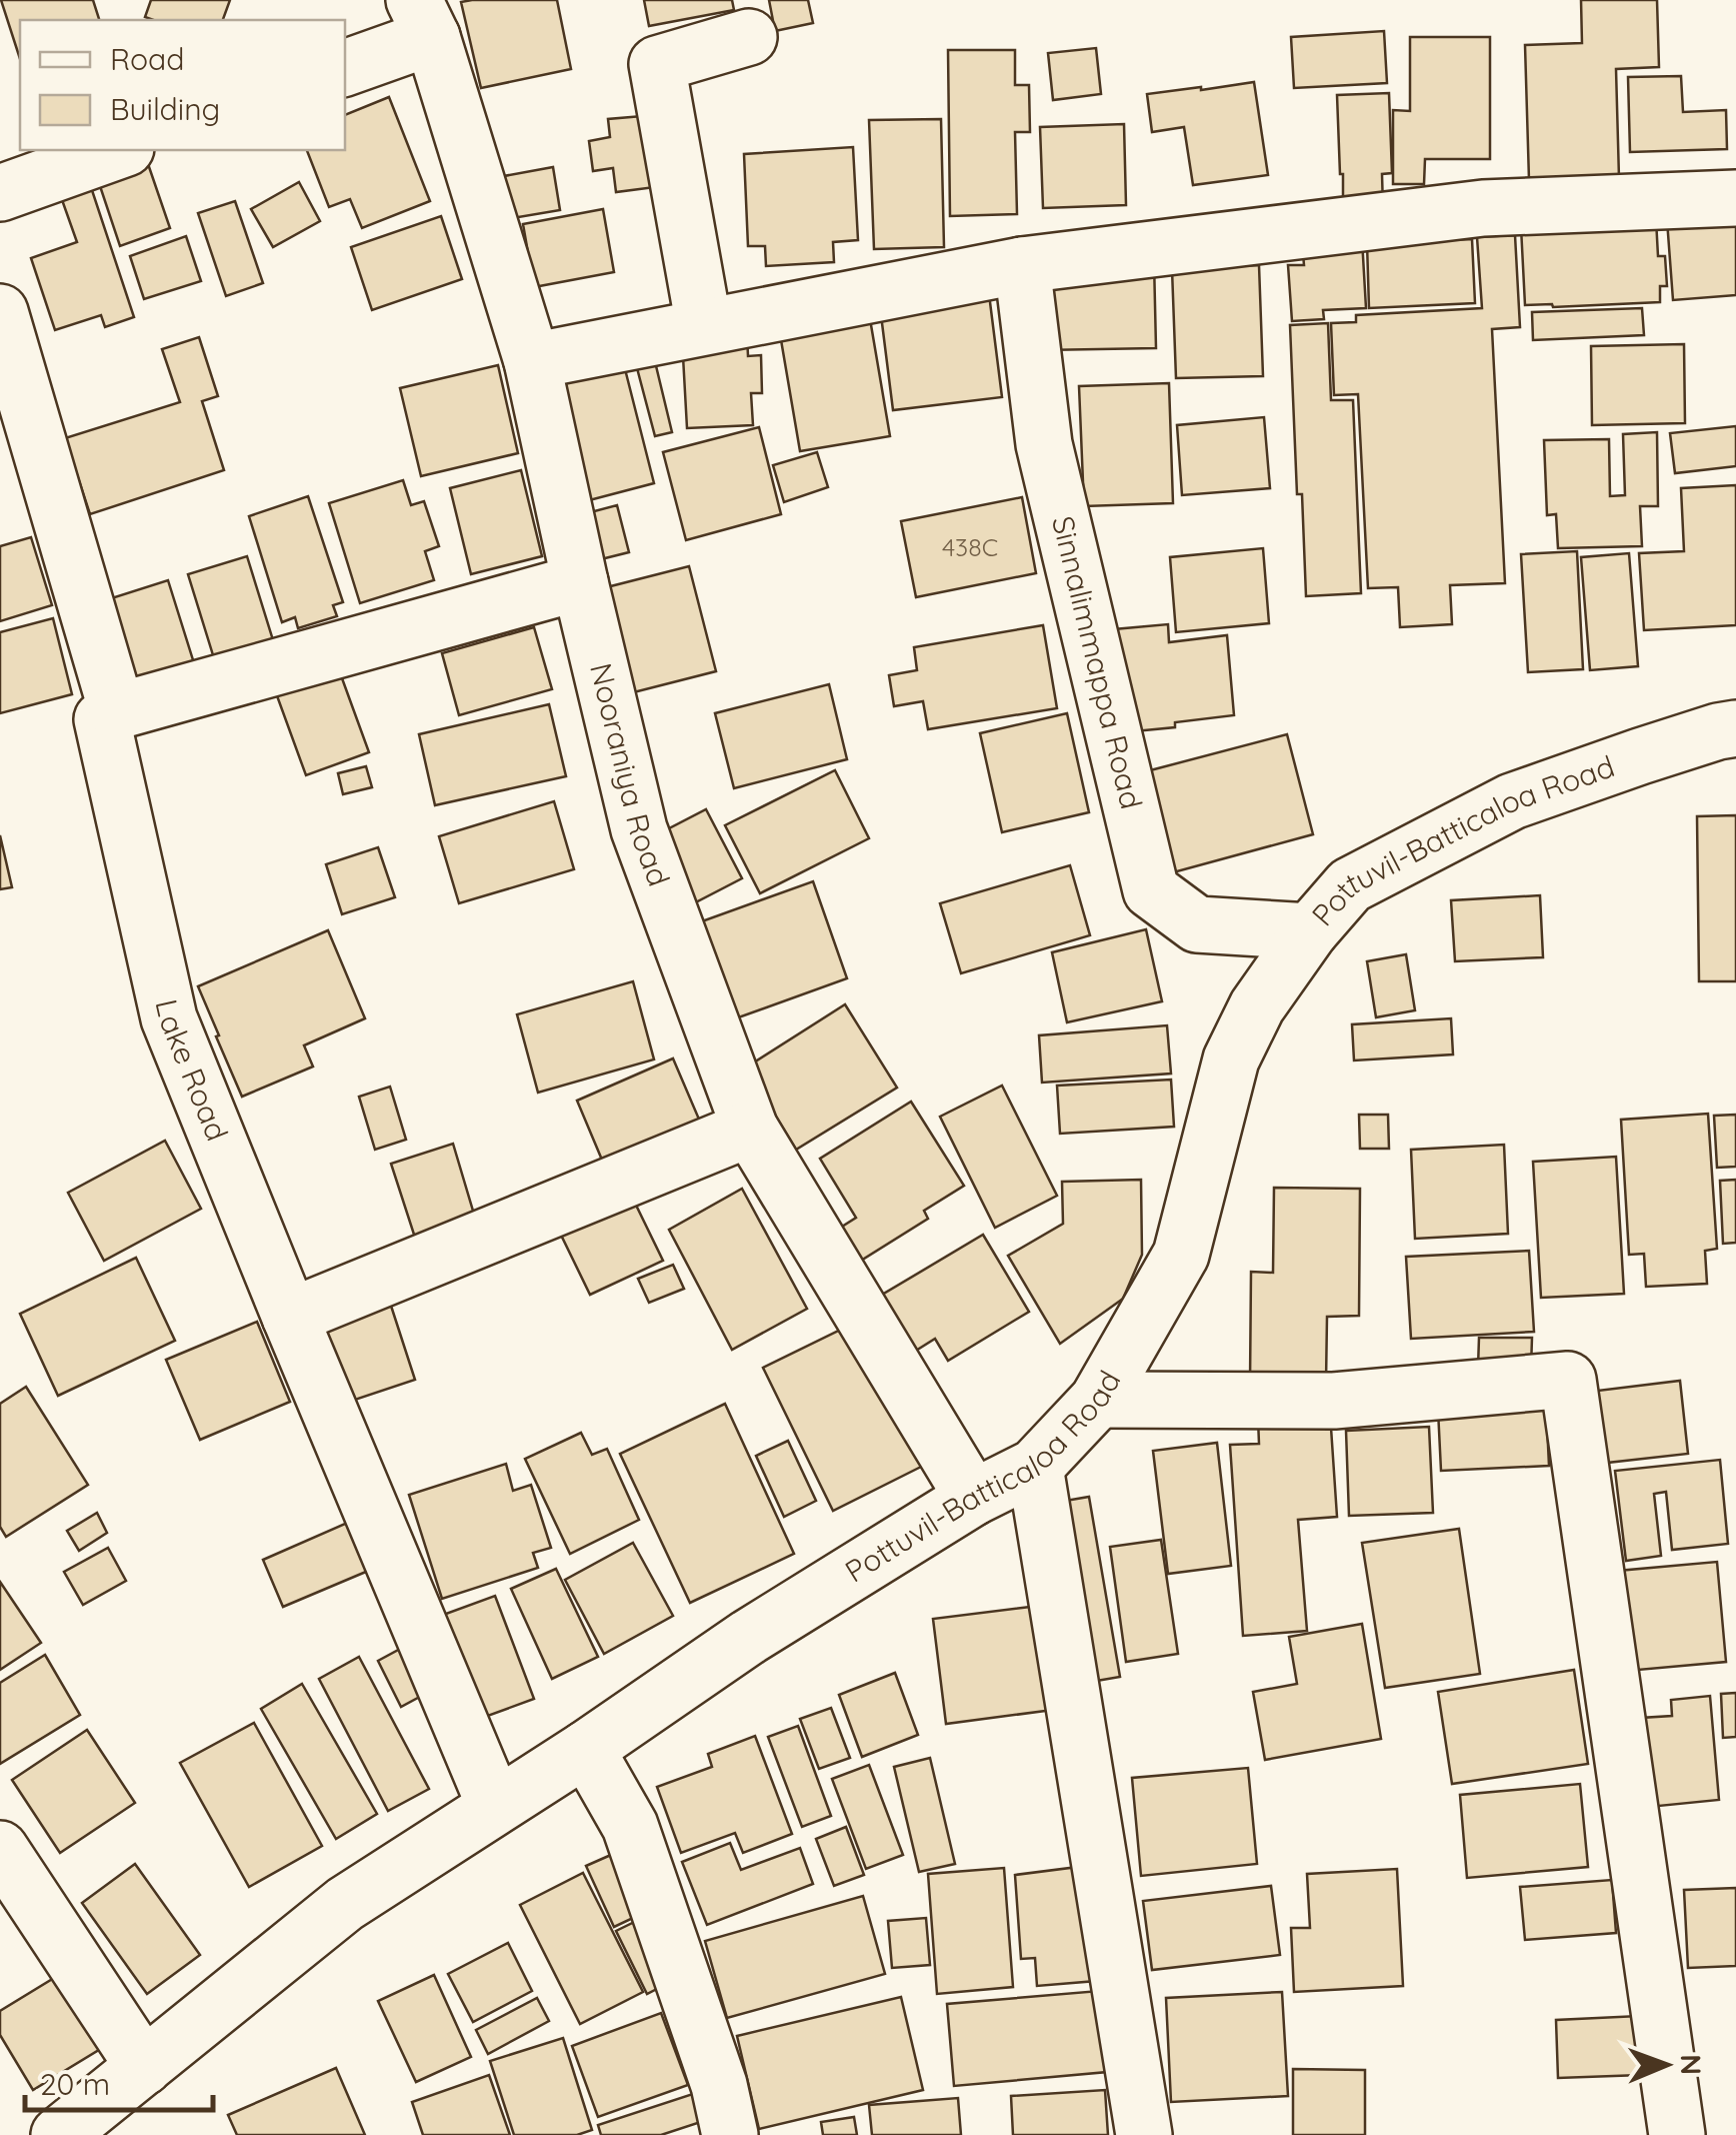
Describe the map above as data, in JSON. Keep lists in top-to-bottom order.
{
  "streets": {
    "main road": [
      "Sinnalimmappa Road",
      "Nooraniya Road",
      "Pottuvil-Batticaloa Road",
      "Lake Road"
    ]
  },
  "crossings": [
    ["Sinnalimmappa Road", "Pottuvil-Batticaloa Road"],
    ["Nooraniya Road", "Pottuvil-Batticaloa Road"],
    ["Pottuvil-Batticaloa Road", "Lake Road"]
  ],
  "house_numbers": ["438C"],
  "legend": ["Road", "Building"],
  "scale_bar": "20 m",
  "north": "right"
}
